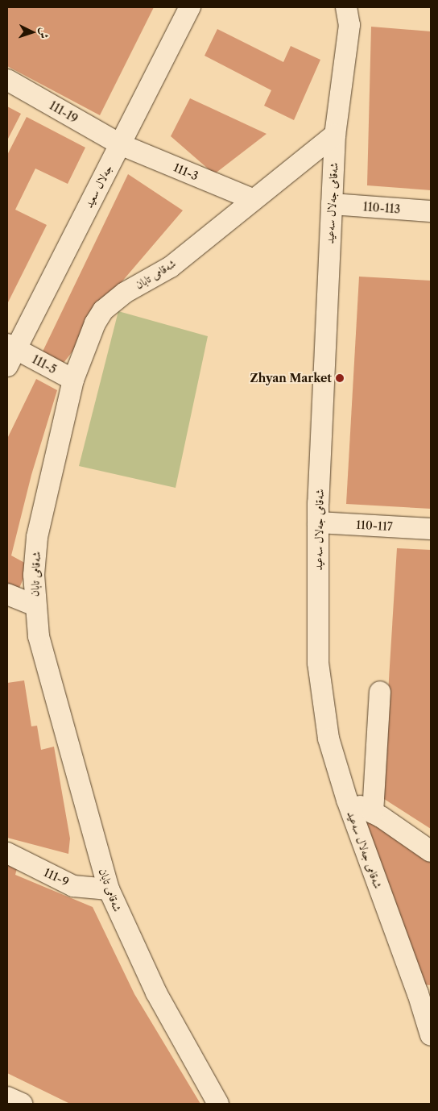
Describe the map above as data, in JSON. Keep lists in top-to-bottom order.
{
  "streets": {
    "street": [
      "111-19",
      "111-3",
      "جه‌لال سعید",
      "شەقامی جەلال سەعید",
      "110-113",
      "شەقامی تابان",
      "111-5",
      "110-117",
      "111-9"
    ]
  },
  "crossings": [
    ["111-19", "111-3"],
    ["111-19", "جه‌لال سعید"],
    ["111-3", "جه‌لال سعید"],
    ["111-3", "شەقامی تابان"],
    ["جه‌لال سعید", "111-5"],
    ["شەقامی جەلال سەعید", "110-113"],
    ["شەقامی جەلال سەعید", "شەقامی تابان"],
    ["شەقامی جەلال سەعید", "110-117"],
    ["شەقامی تابان", "111-5"],
    ["شەقامی تابان", "111-9"]
  ],
  "places": ["Zhyan Market"],
  "north": "right"
}
